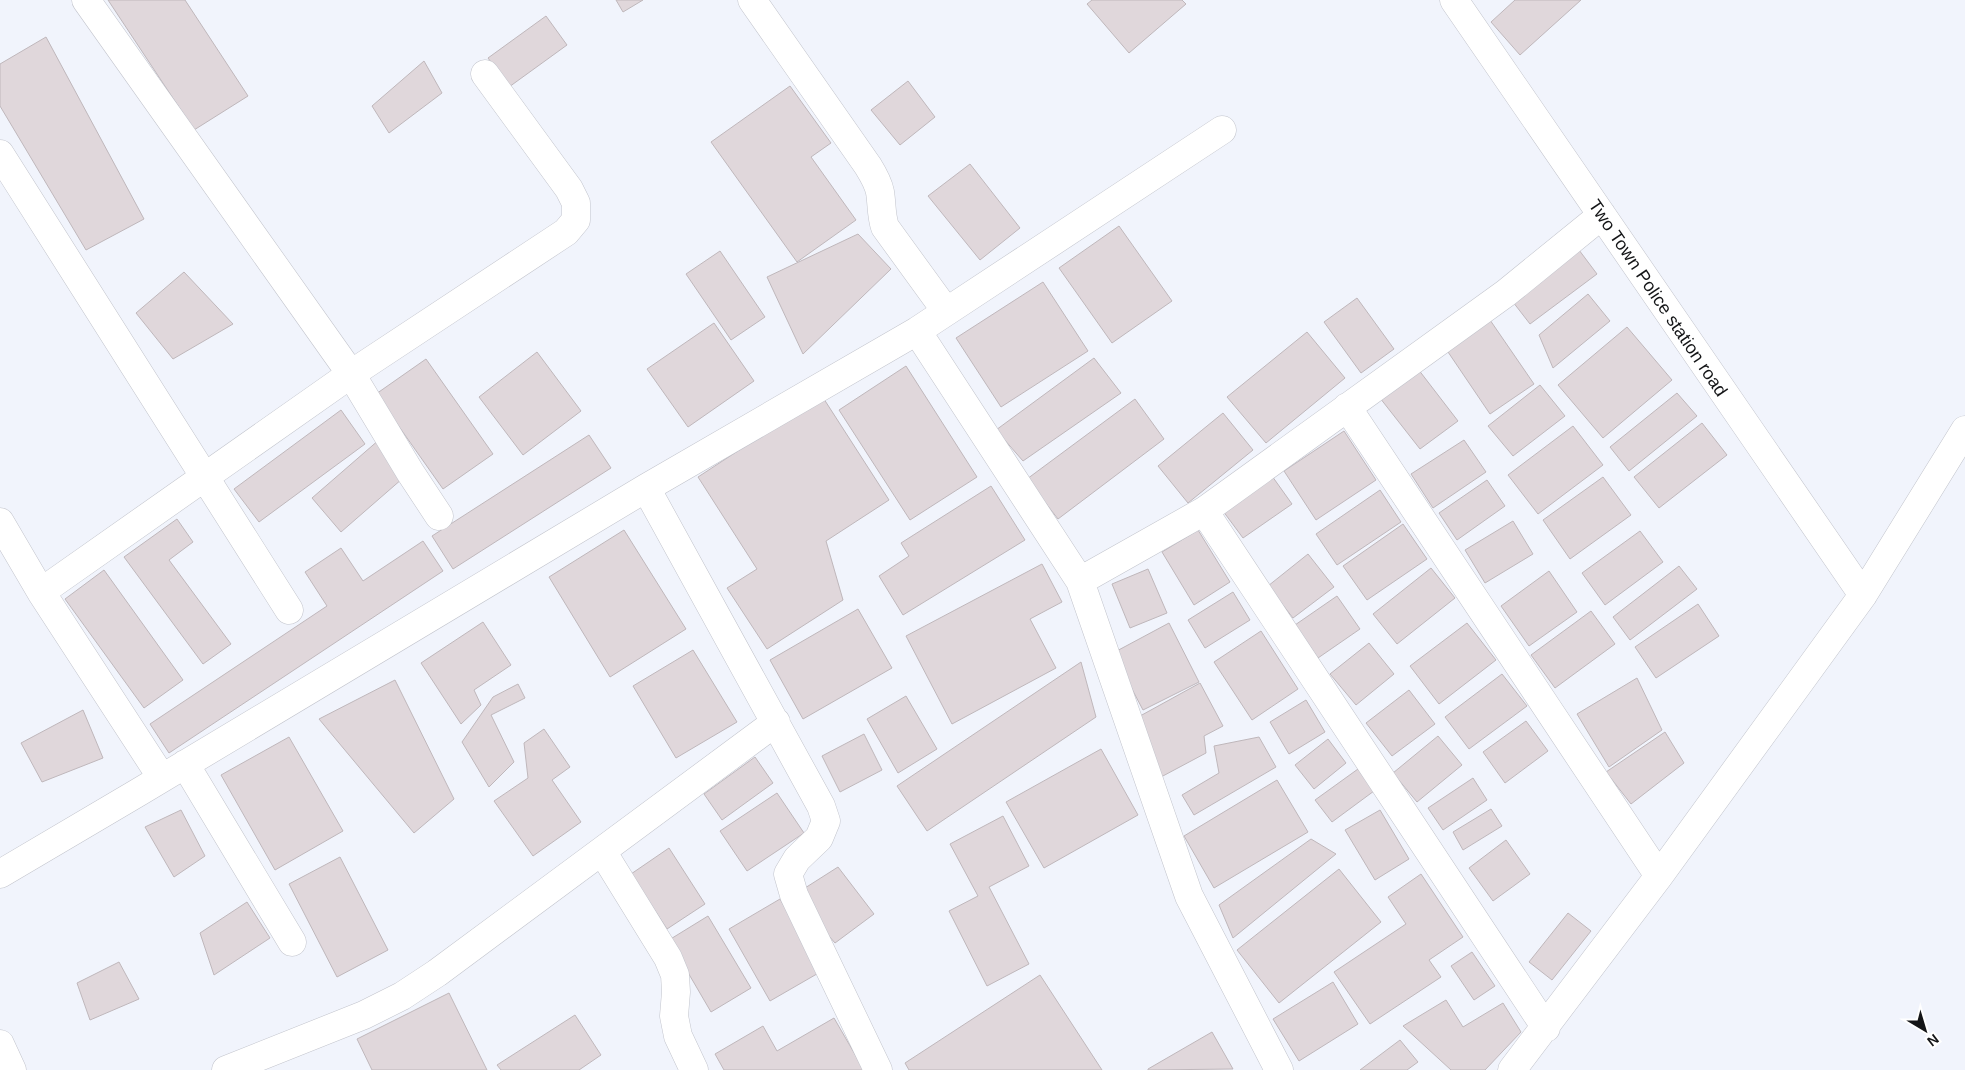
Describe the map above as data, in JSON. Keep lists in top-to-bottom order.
{
  "streets": {
    "street": ["Two Town Police station road"]
  },
  "north": "bottom right"
}
